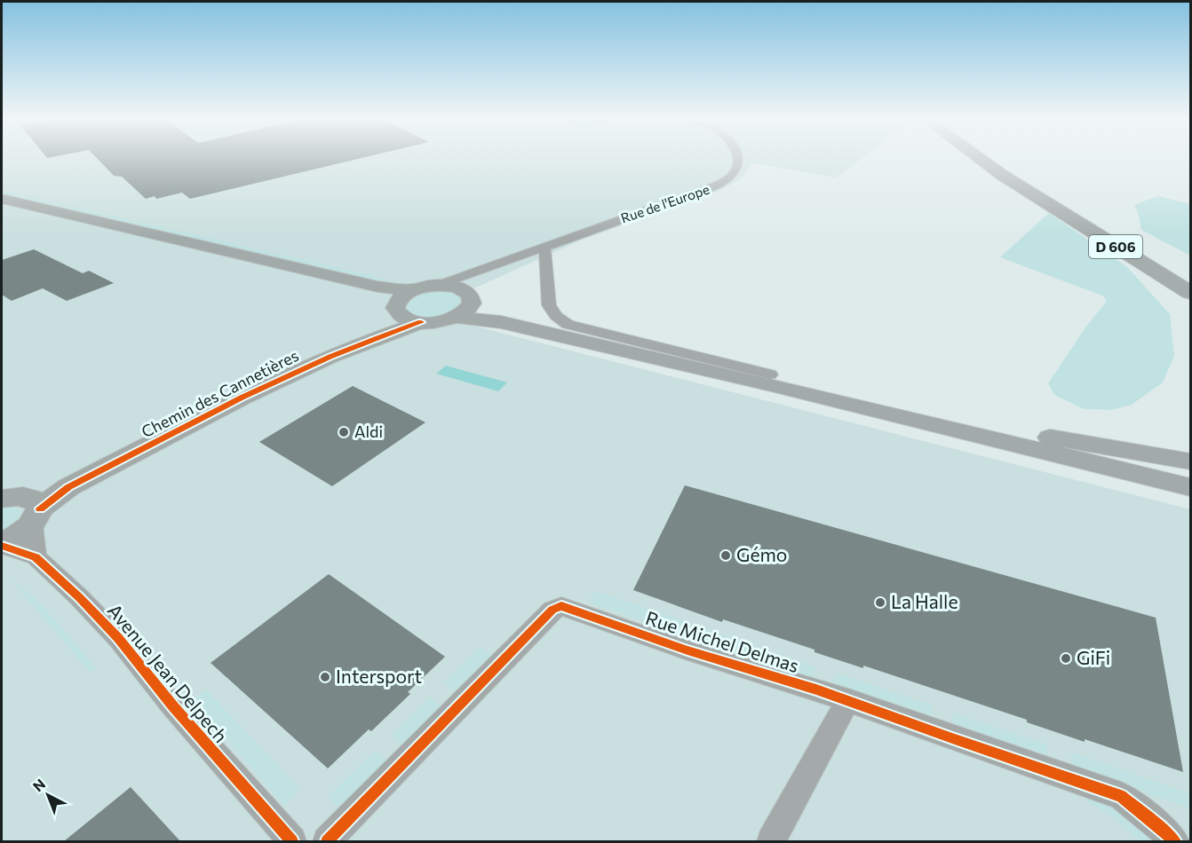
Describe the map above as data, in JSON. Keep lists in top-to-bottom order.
{
  "streets": {
    "main road": ["D 606", "Chemin des Cannetières"],
    "street": ["Rue de l'Europe", "Rue Michel Delmas", "Avenue Jean Delpech"]
  },
  "crossings": [
    ["Chemin des Cannetières", "Avenue Jean Delpech"]
  ],
  "places": [
    "Aldi",
    "Gémo",
    "La Halle",
    "GiFi",
    "Intersport"
  ],
  "north": "top left"
}
